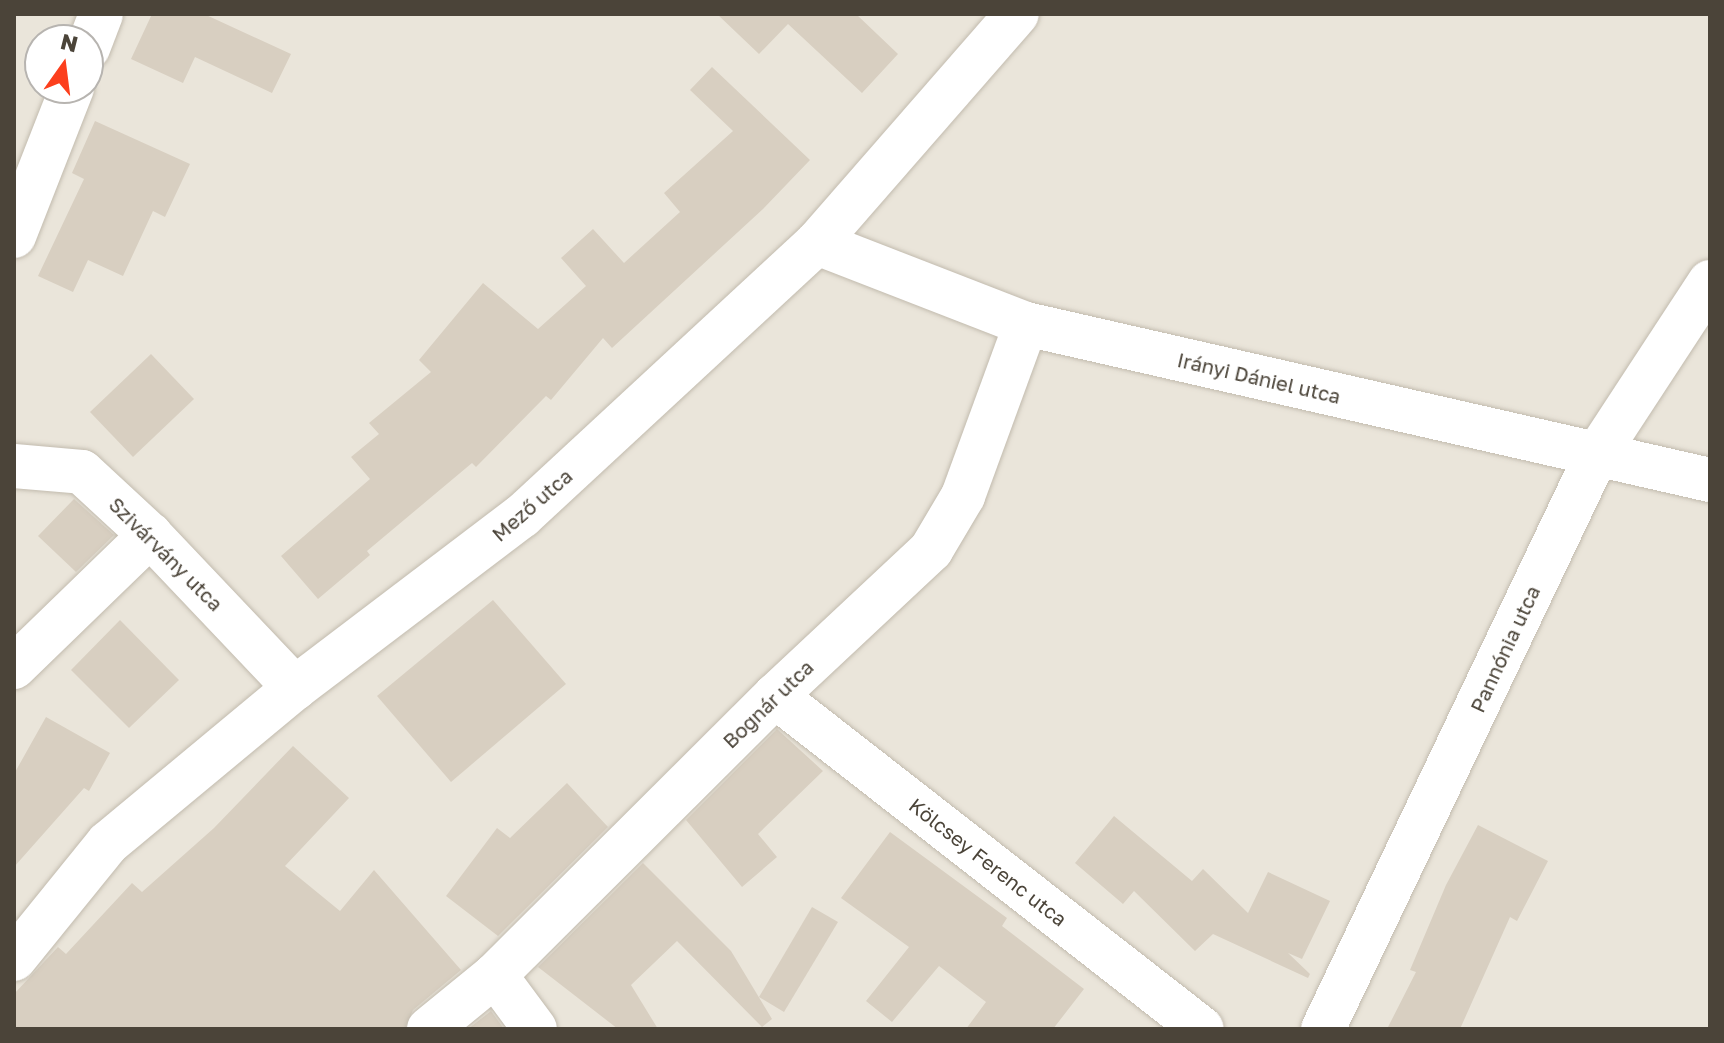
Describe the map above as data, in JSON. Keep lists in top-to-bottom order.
{
  "streets": {
    "street": [
      "Irányi Dániel utca",
      "Mező utca",
      "Szivárvány utca",
      "Pannónia utca",
      "Bognár utca",
      "Kölcsey Ferenc utca"
    ]
  },
  "crossings": [
    ["Irányi Dániel utca", "Mező utca"],
    ["Irányi Dániel utca", "Pannónia utca"],
    ["Irányi Dániel utca", "Bognár utca"],
    ["Mező utca", "Szivárvány utca"],
    ["Bognár utca", "Kölcsey Ferenc utca"]
  ],
  "north": "top"
}
